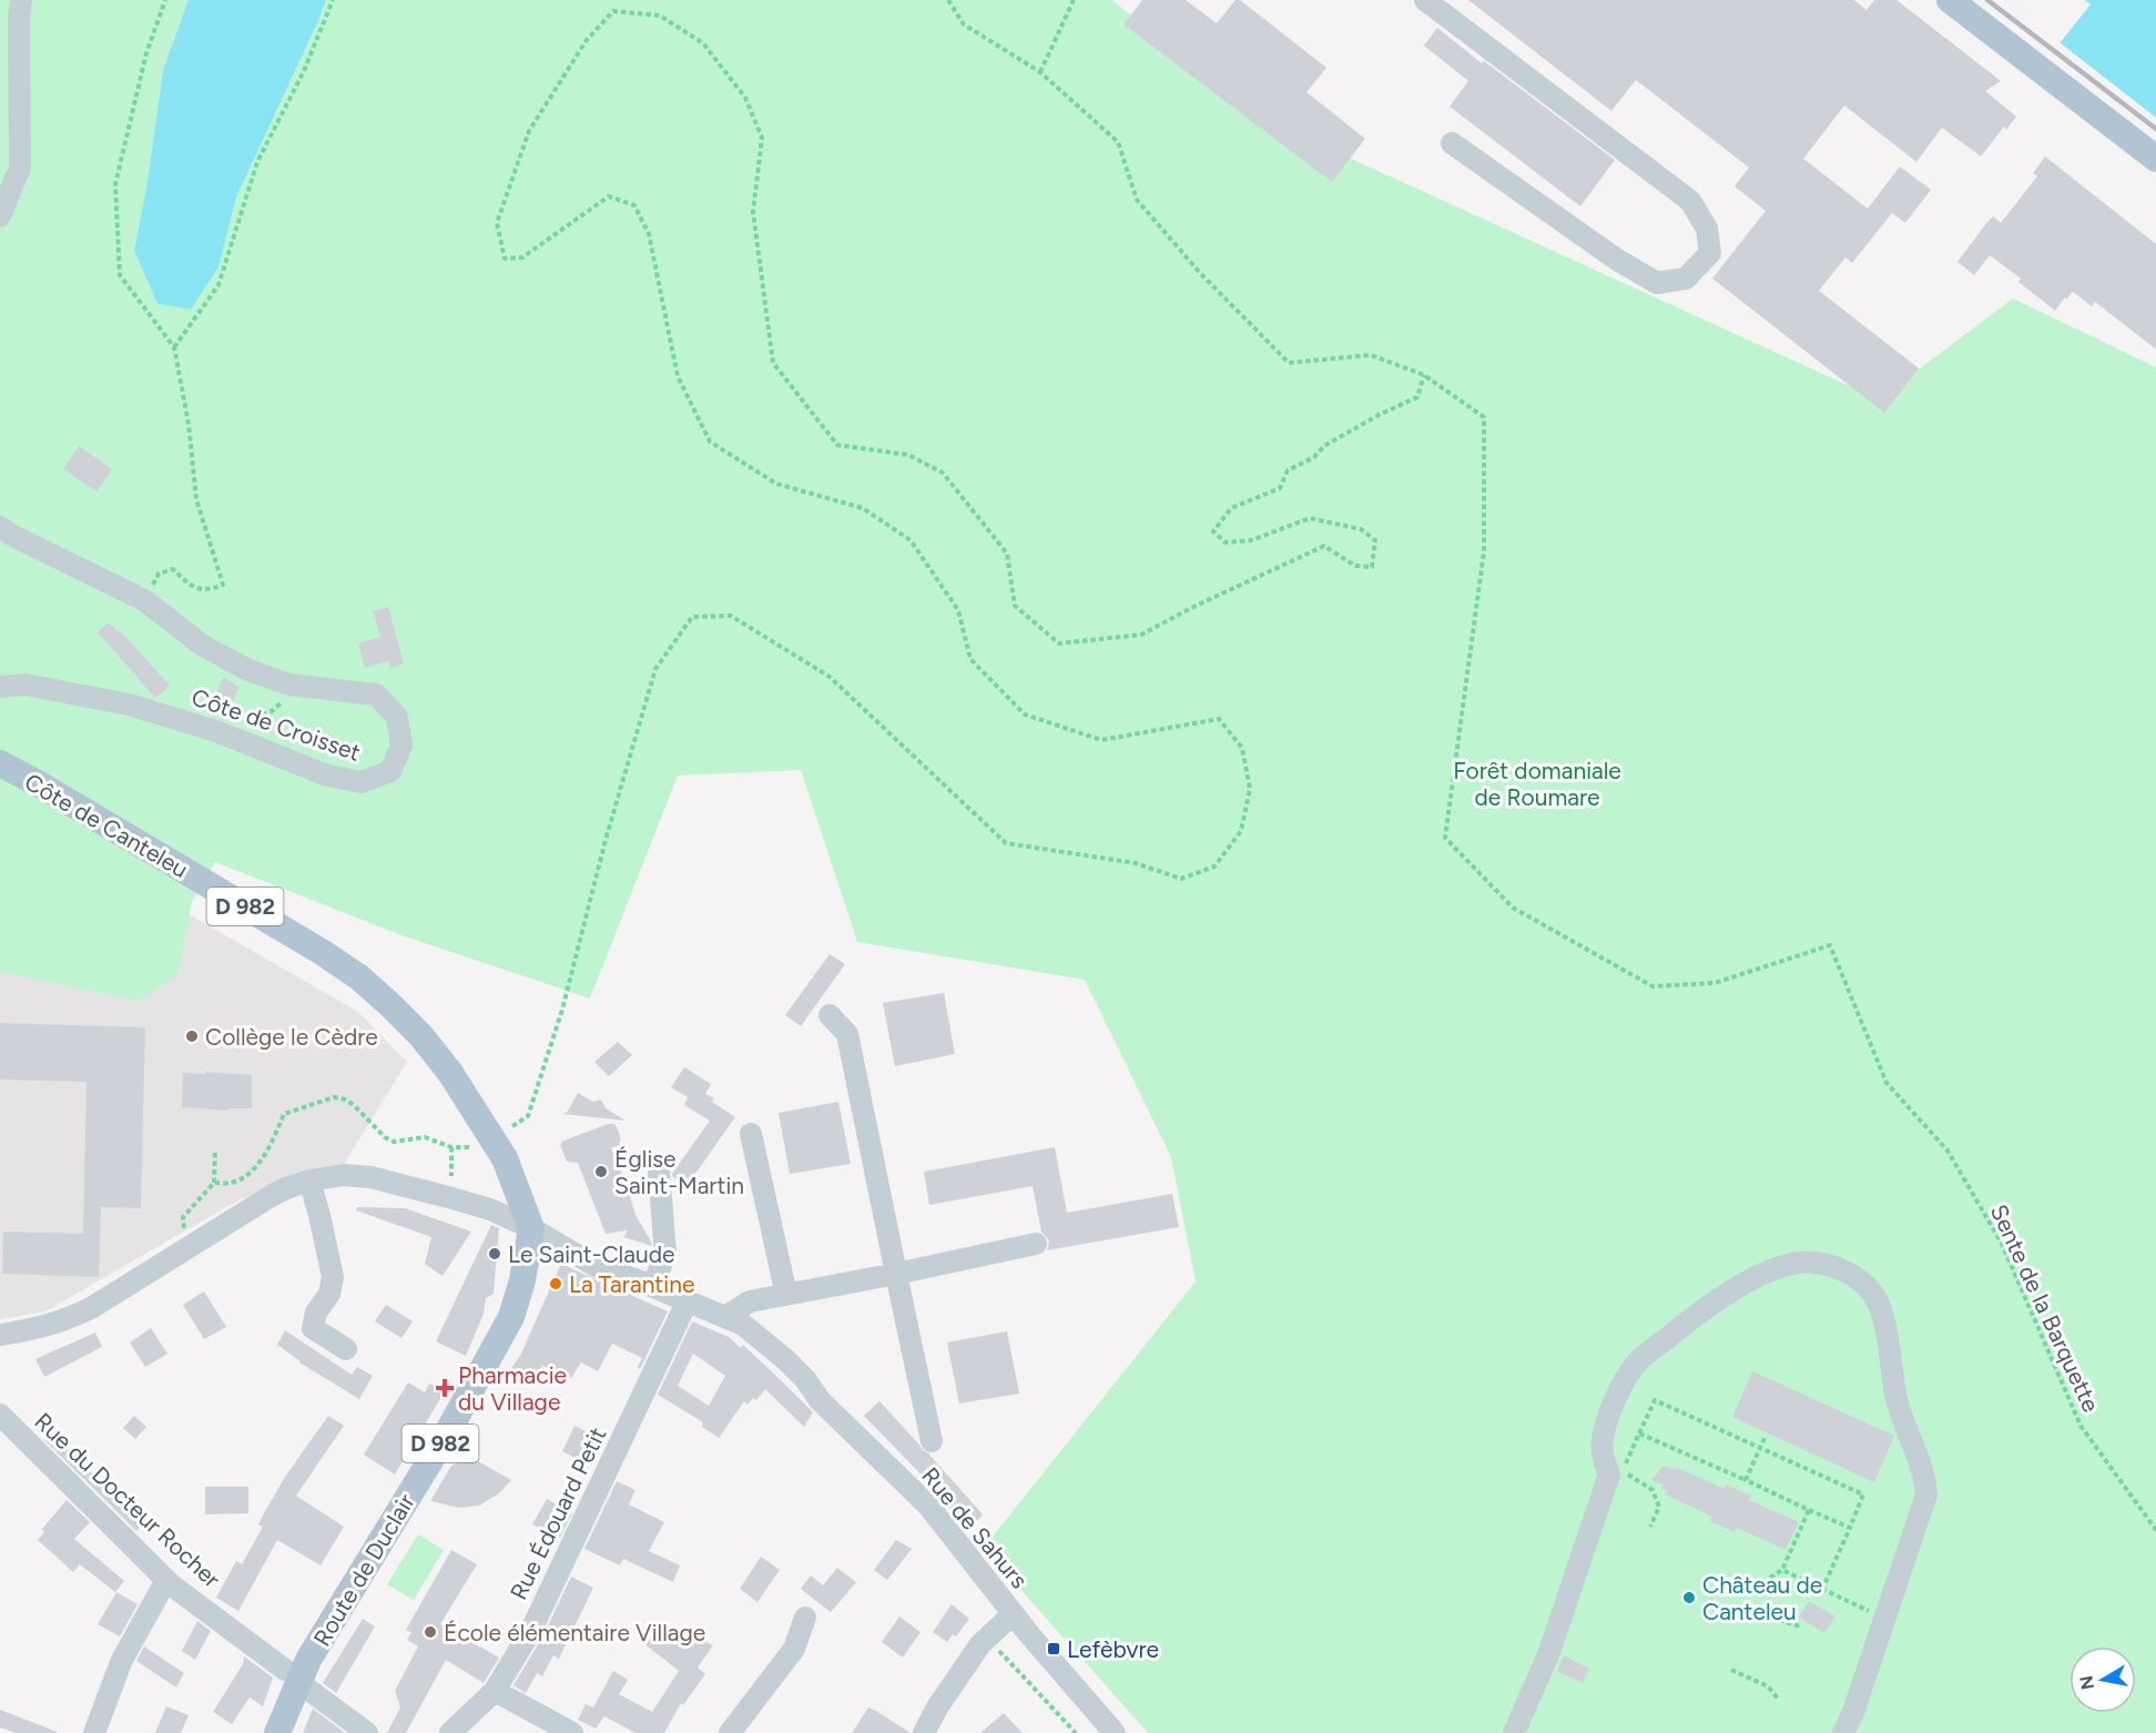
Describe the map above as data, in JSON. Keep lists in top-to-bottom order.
{
  "streets": {
    "main road": ["Côte de Canteleu", "D 982", "Route de Duclair"],
    "street": [
      "Côte de Croisset",
      "Rue du Docteur Rocher",
      "Rue Édouard Petit",
      "Rue de Sahurs"
    ],
    "path": ["Sente de la Barquette"]
  },
  "crossings": [
    ["Côte de Canteleu", "Rue de Sahurs"],
    ["Côte de Canteleu", "Route de Duclair"],
    ["Rue du Docteur Rocher", "Route de Duclair"],
    ["Rue Édouard Petit", "Rue de Sahurs"],
    ["Rue de Sahurs", "Route de Duclair"]
  ],
  "parks": ["Forêt domaniale de Roumare"],
  "places": {
    "other": [
      "Collège le Cèdre",
      "Église Saint-Martin",
      "Le Saint-Claude",
      "La Tarantine",
      "Château de Canteleu",
      "École élémentaire Village"
    ],
    "health": ["Pharmacie du Village"],
    "transit": ["Lefèbvre"]
  },
  "north": "left"
}
